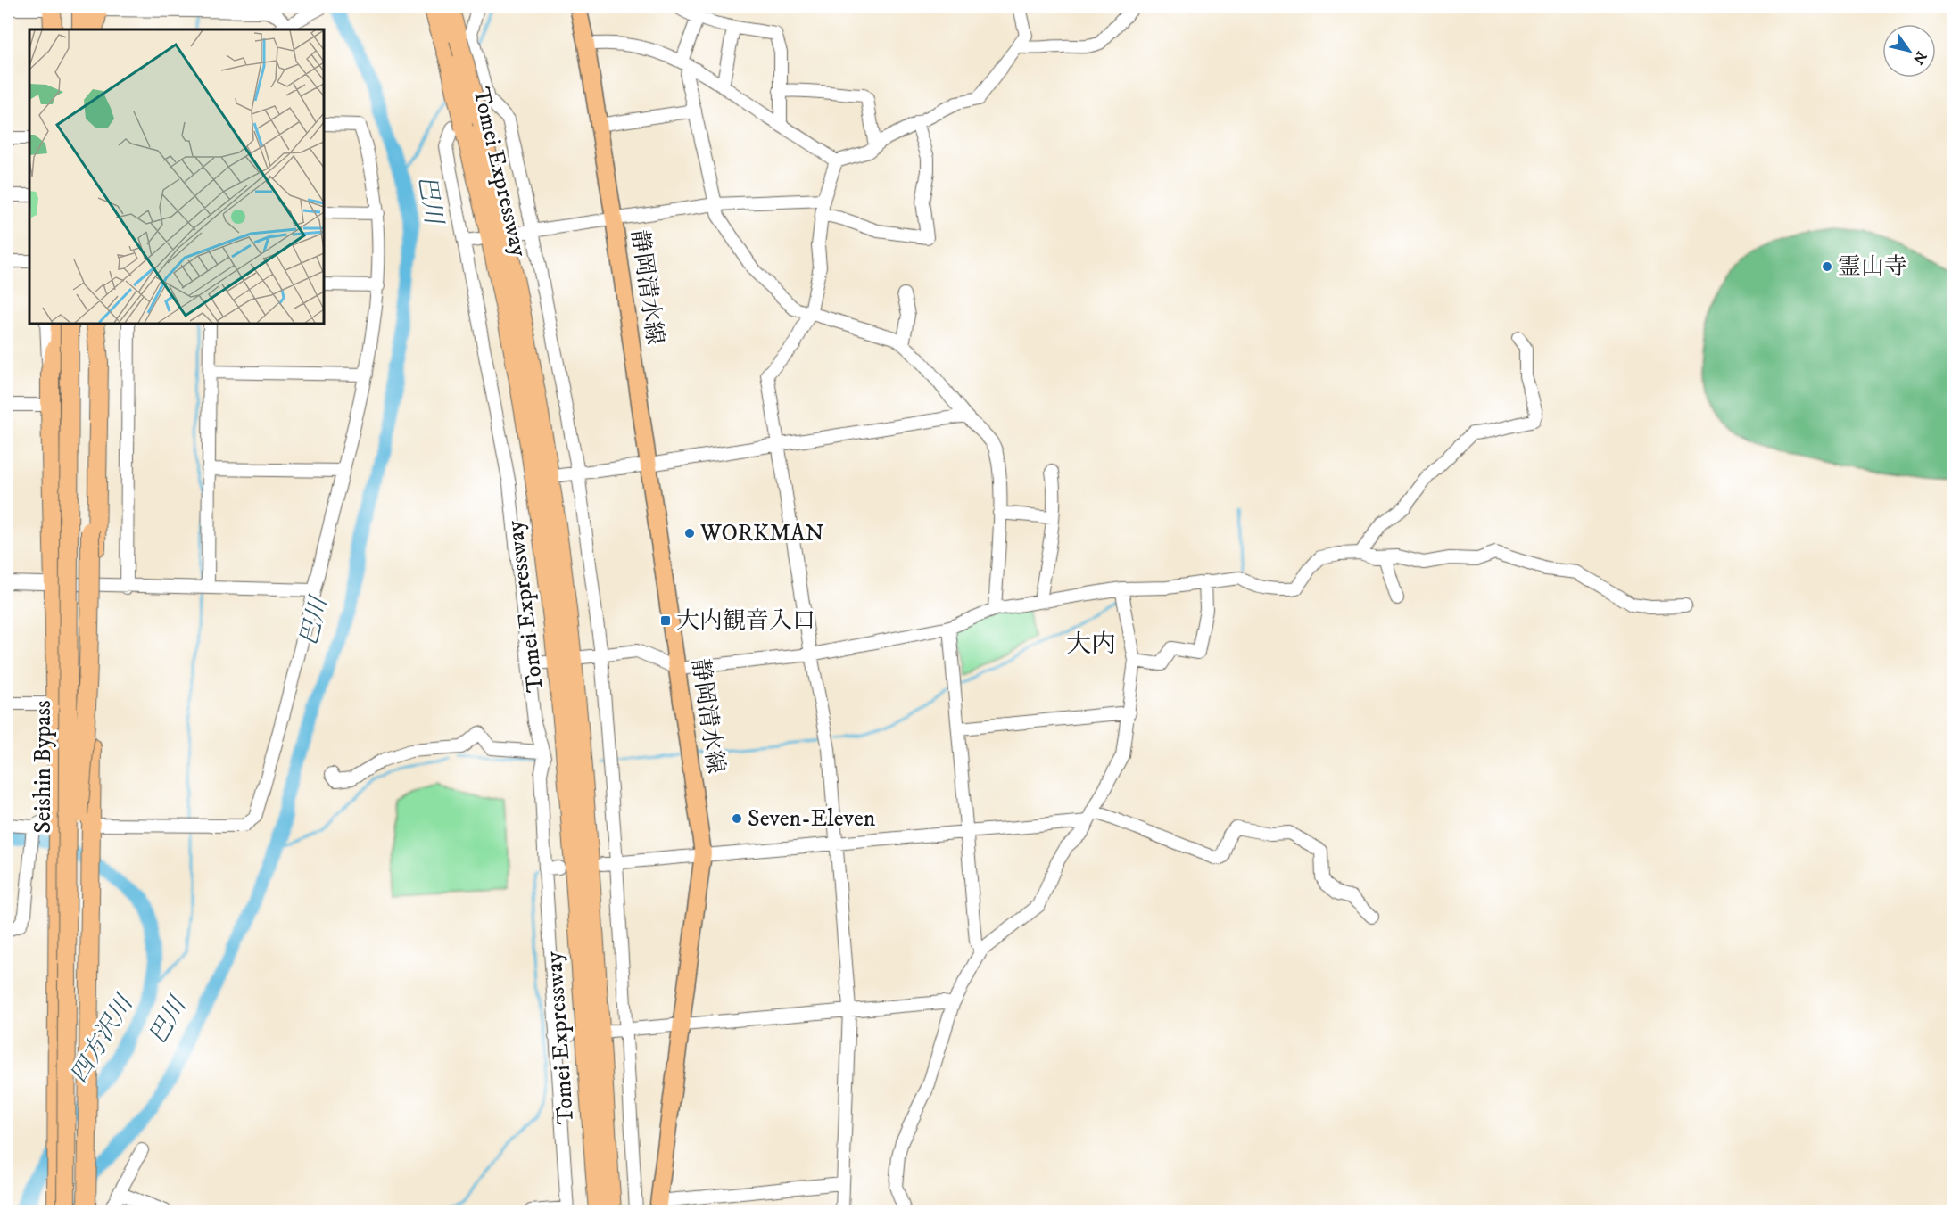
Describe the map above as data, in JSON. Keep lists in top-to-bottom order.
{
  "streets": {
    "highway": ["Tomei Expressway", "Seishin Bypass"],
    "main road": ["静岡清水線"]
  },
  "districts": ["大内"],
  "water": ["巴川", "四方沢川"],
  "places": {
    "other": ["霊山寺", "WORKMAN", "Seven-Eleven"],
    "transit": ["大内観音入口"]
  },
  "north": "bottom right"
}
